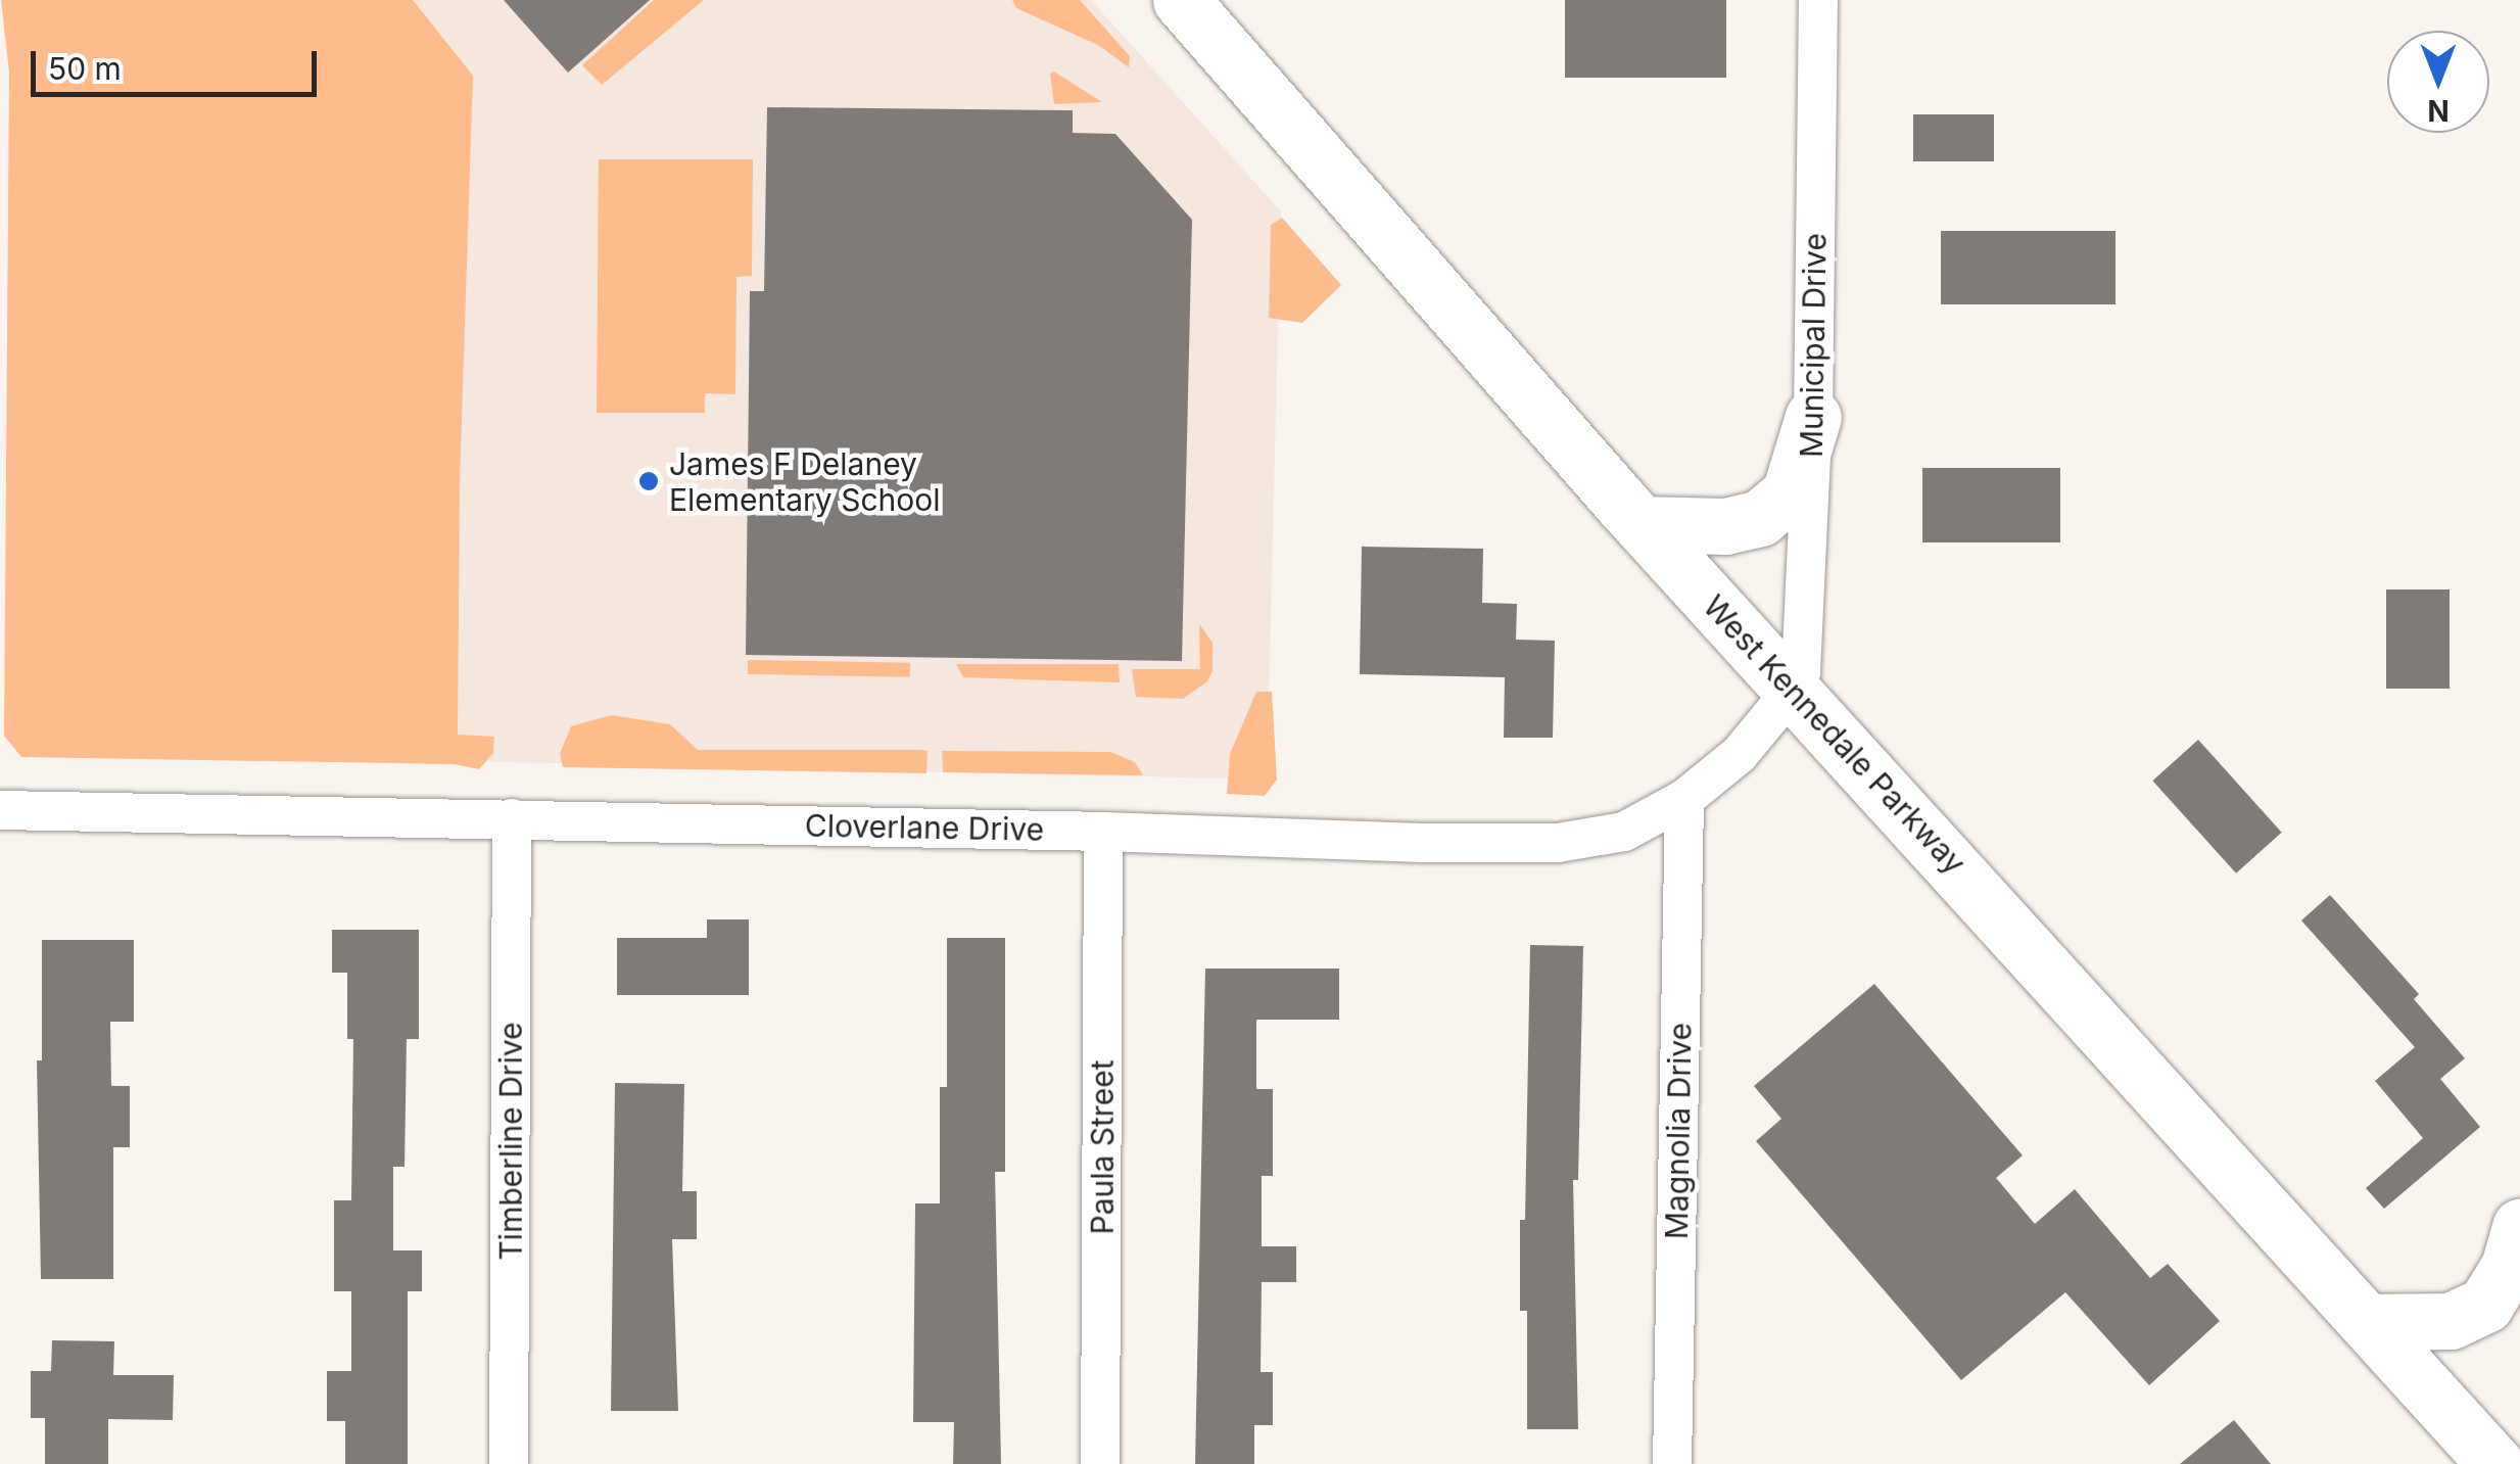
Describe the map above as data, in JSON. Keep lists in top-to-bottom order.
{
  "streets": {
    "main road": ["West Kennedale Parkway"],
    "street": [
      "Municipal Drive",
      "Cloverlane Drive",
      "Magnolia Drive",
      "Timberline Drive",
      "Paula Street"
    ]
  },
  "crossings": [
    ["Municipal Drive", "West Kennedale Parkway"],
    ["Municipal Drive", "Cloverlane Drive"],
    ["West Kennedale Parkway", "Cloverlane Drive"],
    ["Cloverlane Drive", "Magnolia Drive"],
    ["Cloverlane Drive", "Timberline Drive"],
    ["Cloverlane Drive", "Paula Street"]
  ],
  "places": ["James F Delaney Elementary School"],
  "scale_bar": "50 m",
  "north": "bottom"
}
